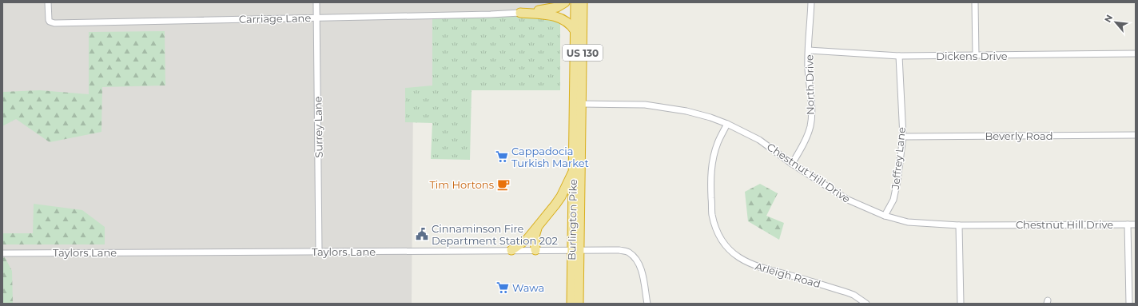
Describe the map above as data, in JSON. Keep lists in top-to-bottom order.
{
  "streets": {
    "highway": ["US 130", "Burlington Pike"],
    "street": [
      "Carriage Lane",
      "Dickens Drive",
      "North Drive",
      "Surrey Lane",
      "Beverly Road",
      "Jeffrey Lane",
      "Chestnut Hill Drive",
      "Taylors Lane",
      "Arleigh Road"
    ]
  },
  "crossings": [
    ["Carriage Lane", "Surrey Lane"],
    ["Dickens Drive", "North Drive"],
    ["Dickens Drive", "Jeffrey Lane"],
    ["North Drive", "Chestnut Hill Drive"],
    ["Surrey Lane", "Taylors Lane"],
    ["Beverly Road", "Jeffrey Lane"],
    ["Jeffrey Lane", "Chestnut Hill Drive"],
    ["Chestnut Hill Drive", "Burlington Pike"],
    ["Chestnut Hill Drive", "Arleigh Road"],
    ["Burlington Pike", "Taylors Lane"]
  ],
  "places": {
    "supermarket": ["Cappadocia Turkish Market", "Wawa"],
    "cafe": ["Tim Hortons"],
    "public building": ["Cinnaminson Fire Department Station 202"]
  },
  "north": "top left"
}
